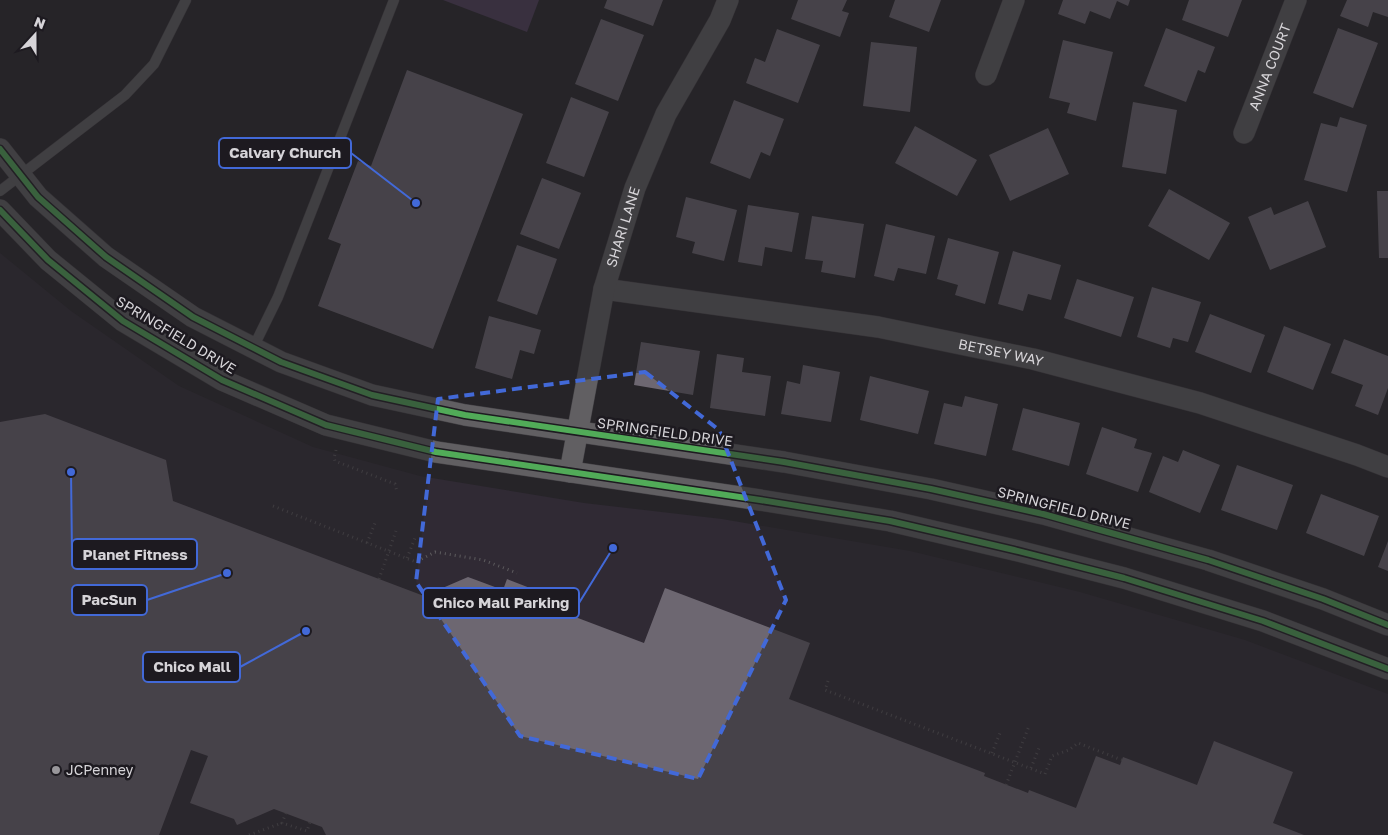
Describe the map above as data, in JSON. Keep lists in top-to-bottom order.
{
  "streets": {
    "street": [
      "ANNA COURT",
      "SHARI LANE",
      "SPRINGFIELD DRIVE",
      "BETSEY WAY"
    ]
  },
  "crossings": [
    ["SHARI LANE", "SPRINGFIELD DRIVE"],
    ["SHARI LANE", "BETSEY WAY"]
  ],
  "places": [
    "Calvary Church",
    "Planet Fitness",
    "Chico Mall Parking",
    "PacSun",
    "Chico Mall",
    "JCPenney"
  ],
  "north": "top"
}
